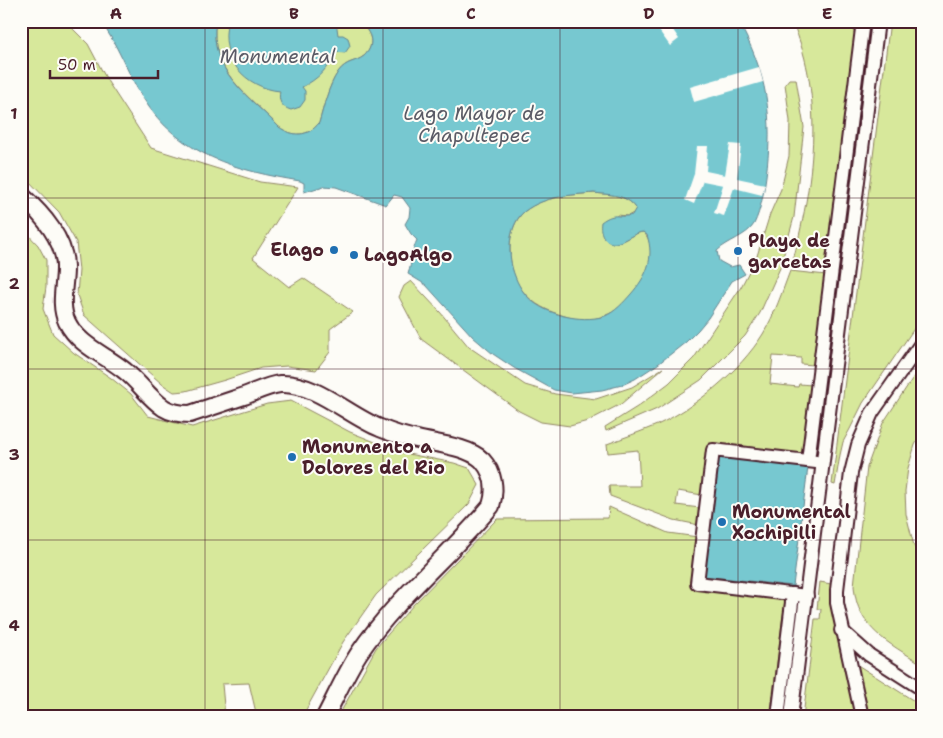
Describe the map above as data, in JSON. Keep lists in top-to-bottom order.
{
  "water": ["Monumental", "Lago Mayor de Chapultepec"],
  "places": [
    "Elago",
    "Playa de garcetas",
    "LagoAlgo",
    "Monumento a Dolores del Rio",
    "Monumental Xochipilli"
  ],
  "scale_bar": "50 m",
  "grid": {
    "columns": [
      "A",
      "B",
      "C",
      "D",
      "E"
    ],
    "rows": [
      "1",
      "2",
      "3",
      "4"
    ]
  }
}
